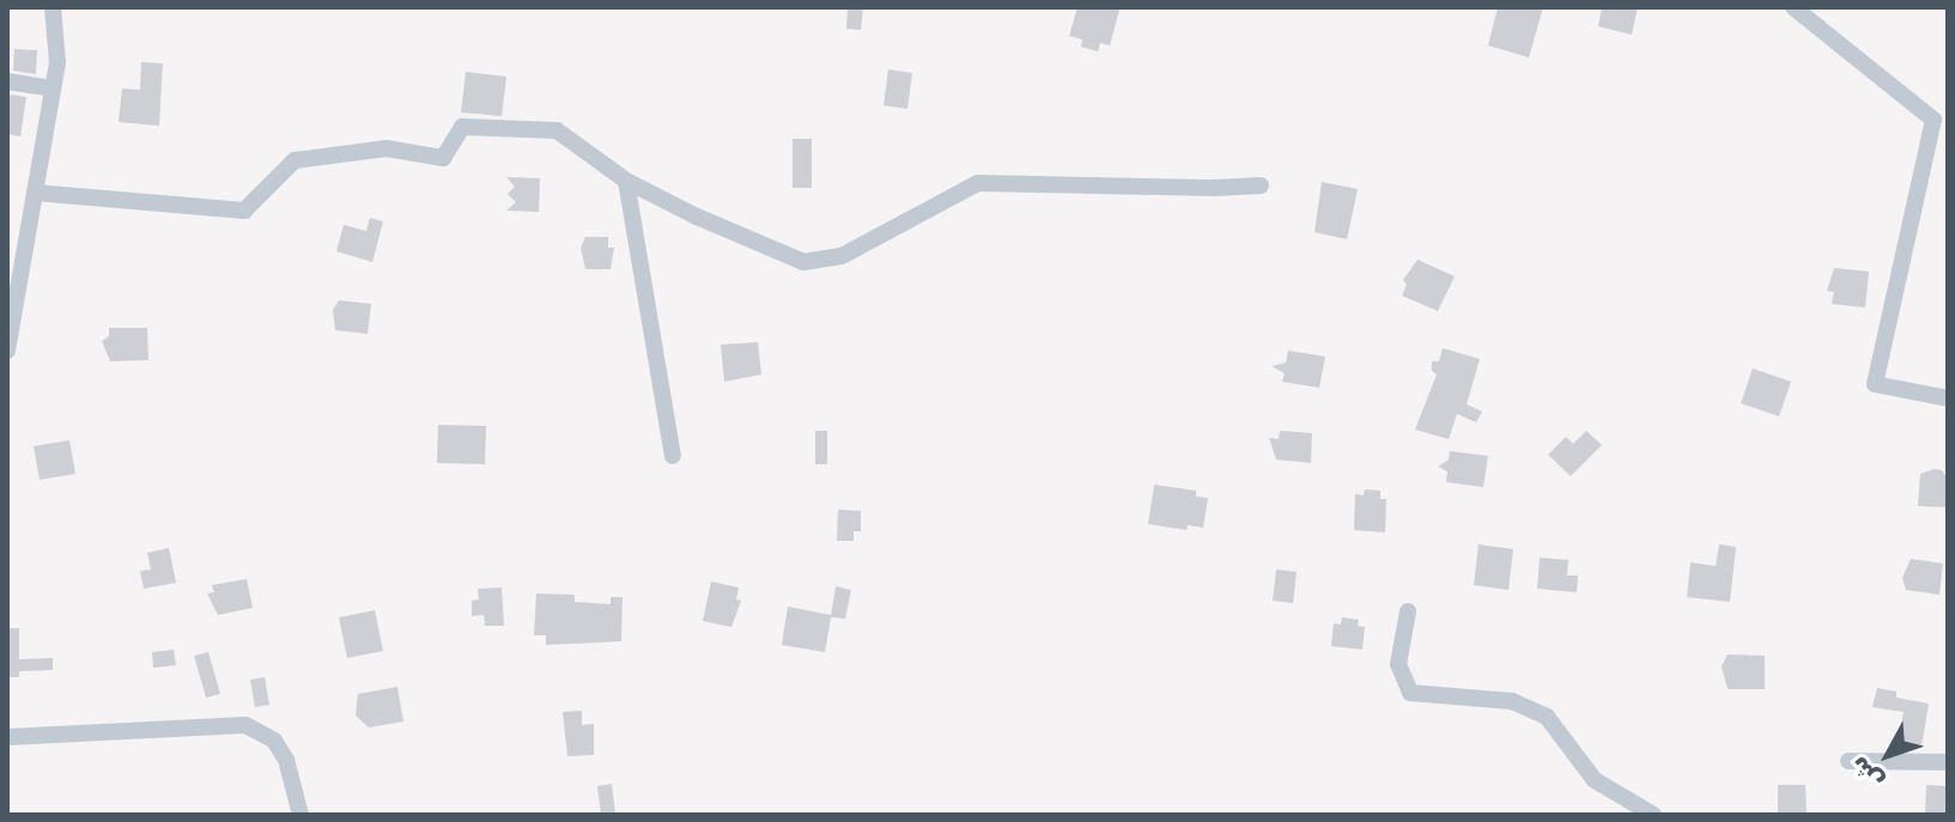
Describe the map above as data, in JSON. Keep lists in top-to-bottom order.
{
  "north": "bottom left"
}
